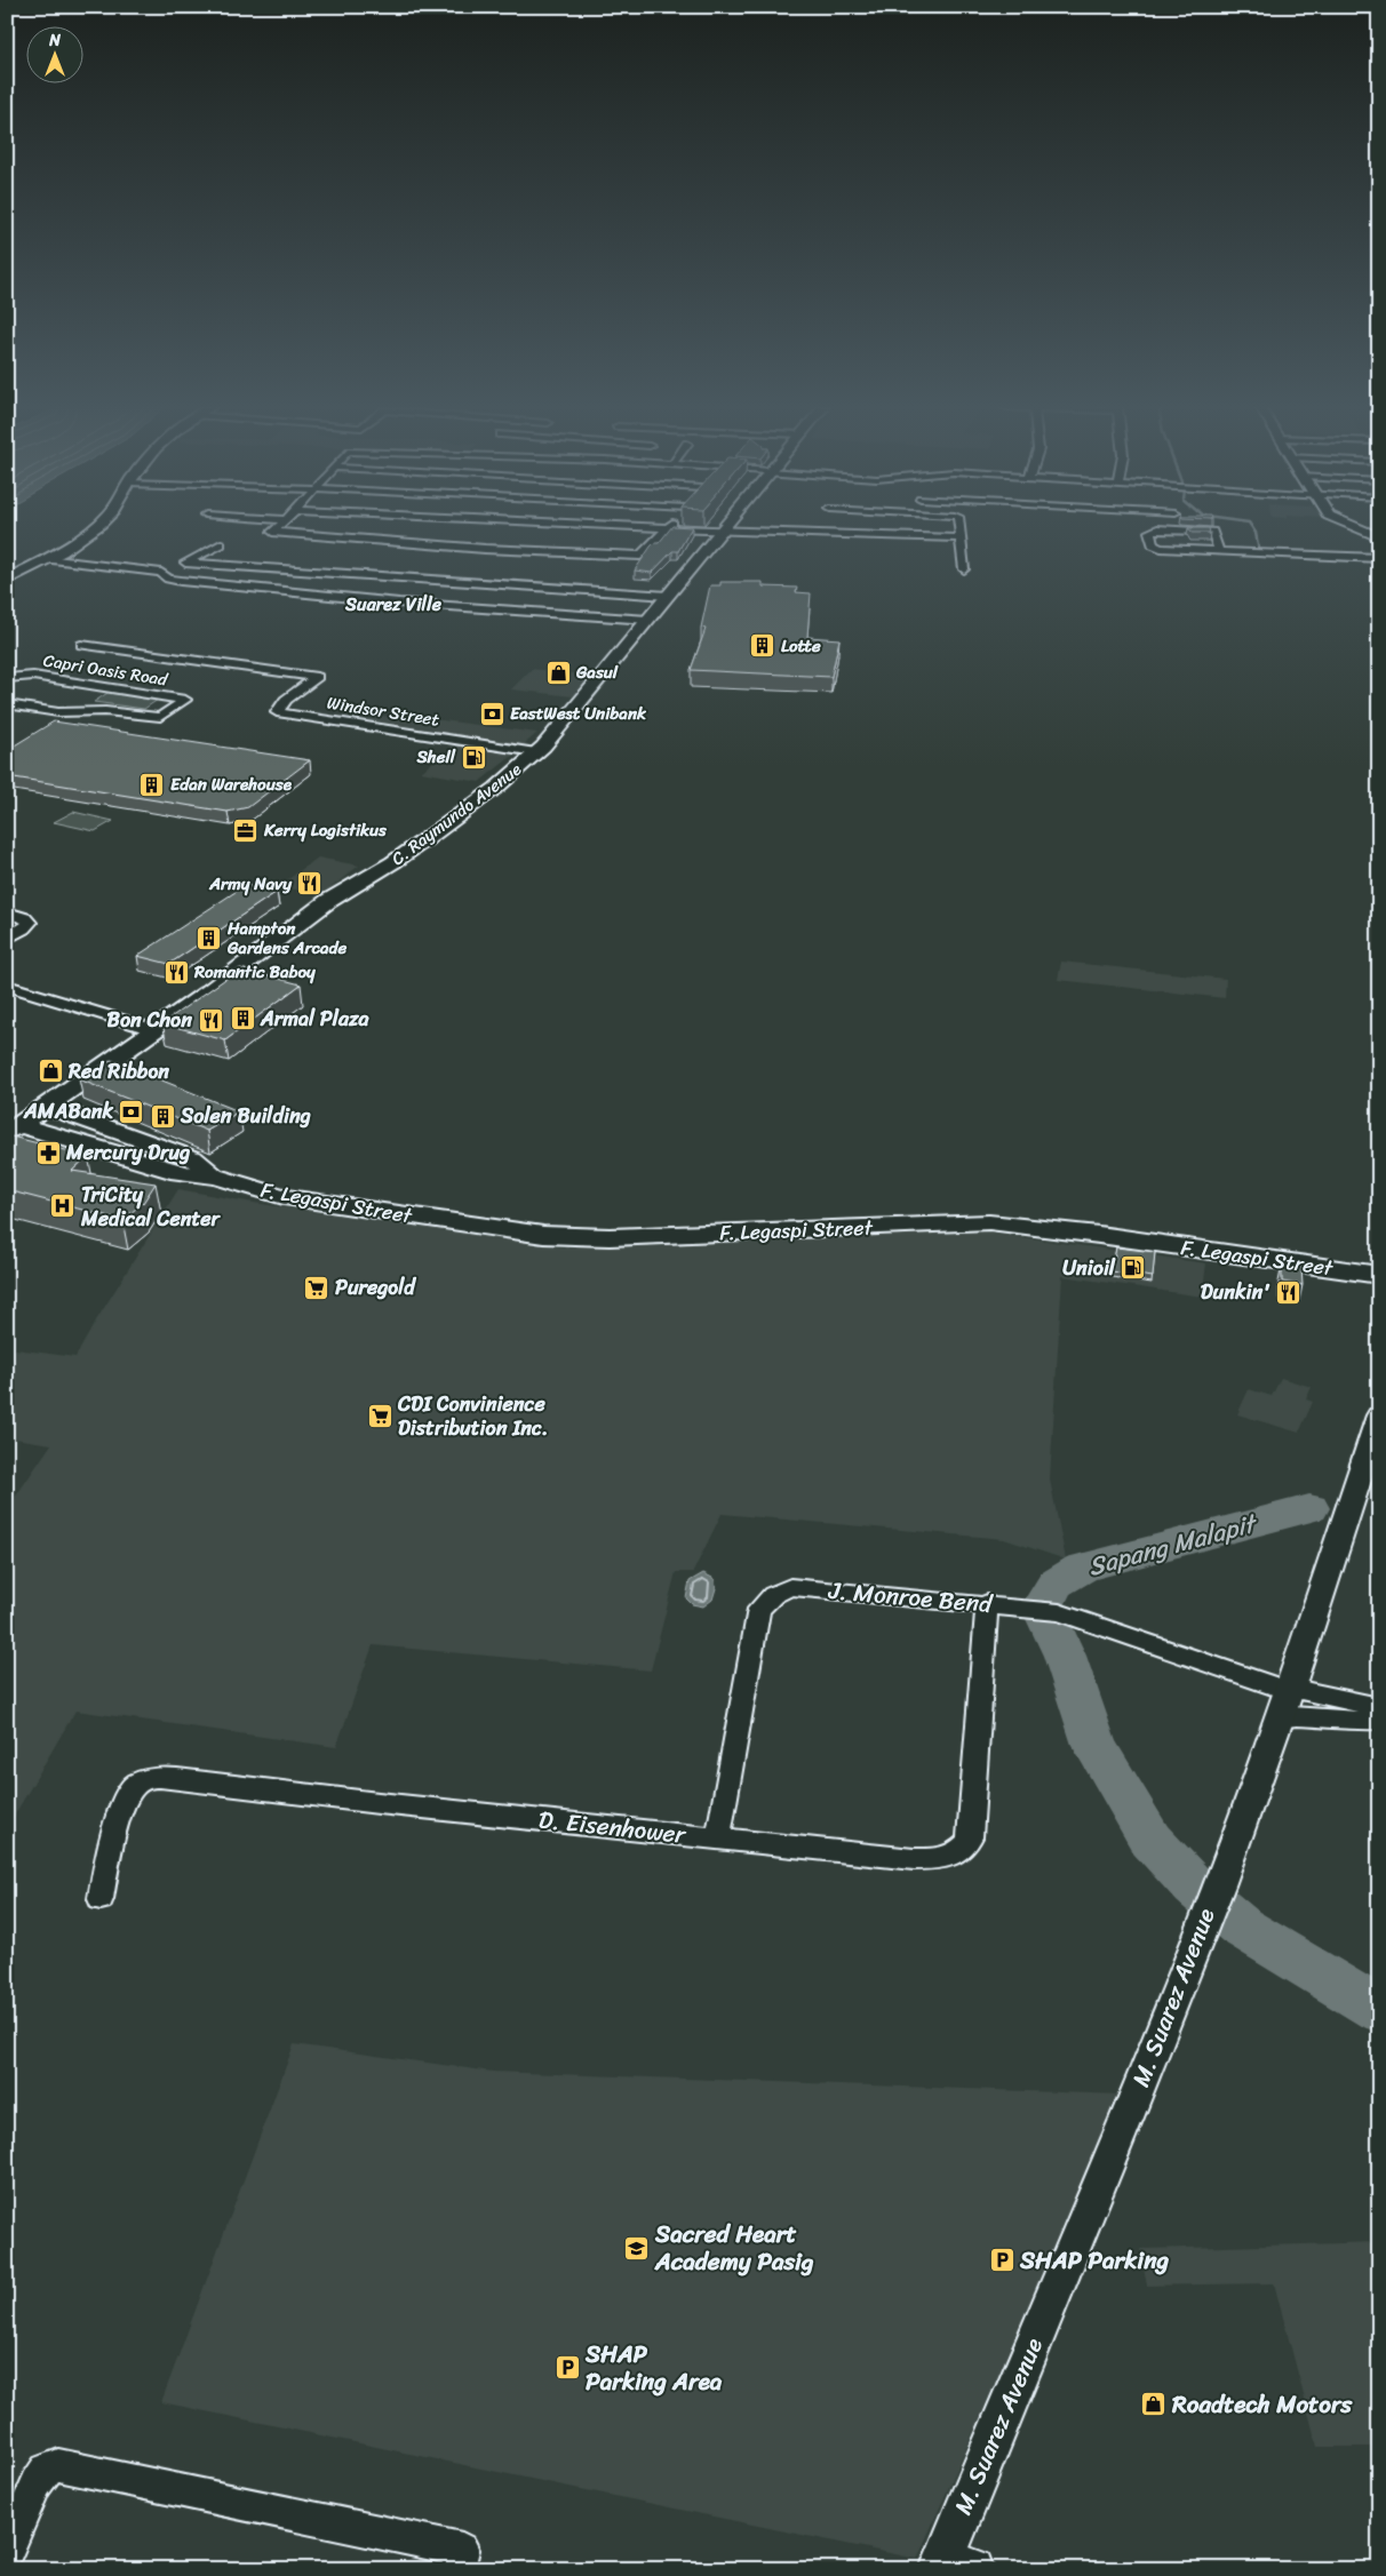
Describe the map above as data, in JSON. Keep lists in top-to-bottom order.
{
  "streets": {
    "main road": ["C. Raymundo Avenue", "F. Legaspi Street"],
    "street": [
      "Capri Oasis Road",
      "Windsor Street",
      "J. Monroe Bend",
      "D. Eisenhower",
      "M. Suarez Avenue"
    ]
  },
  "crossings": [
    ["Windsor Street", "C. Raymundo Avenue"],
    ["C. Raymundo Avenue", "F. Legaspi Street"],
    ["J. Monroe Bend", "D. Eisenhower"],
    ["J. Monroe Bend", "M. Suarez Avenue"]
  ],
  "districts": ["Suarez Ville"],
  "water": ["Sapang Malapit"],
  "places": {
    "building": [
      "Lotte",
      "Edan Warehouse",
      "Hampton Gardens Arcade",
      "Armal Plaza",
      "Solen Building"
    ],
    "shop": ["Gasul", "Red Ribbon", "Roadtech Motors"],
    "bank": ["EastWest Unibank", "AMABank"],
    "fuel station": ["Shell", "Unioil"],
    "office": ["Kerry Logistikus"],
    "restaurant": [
      "Army Navy",
      "Romantic Baboy",
      "Bon Chon",
      "Dunkin'"
    ],
    "pharmacy": ["Mercury Drug"],
    "hospital": ["TriCity Medical Center"],
    "supermarket": ["Puregold", "CDI Convinience Distribution Inc."],
    "school or university": ["Sacred Heart Academy Pasig"],
    "parking": ["SHAP Parking", "SHAP Parking Area"]
  },
  "north": "top"
}
